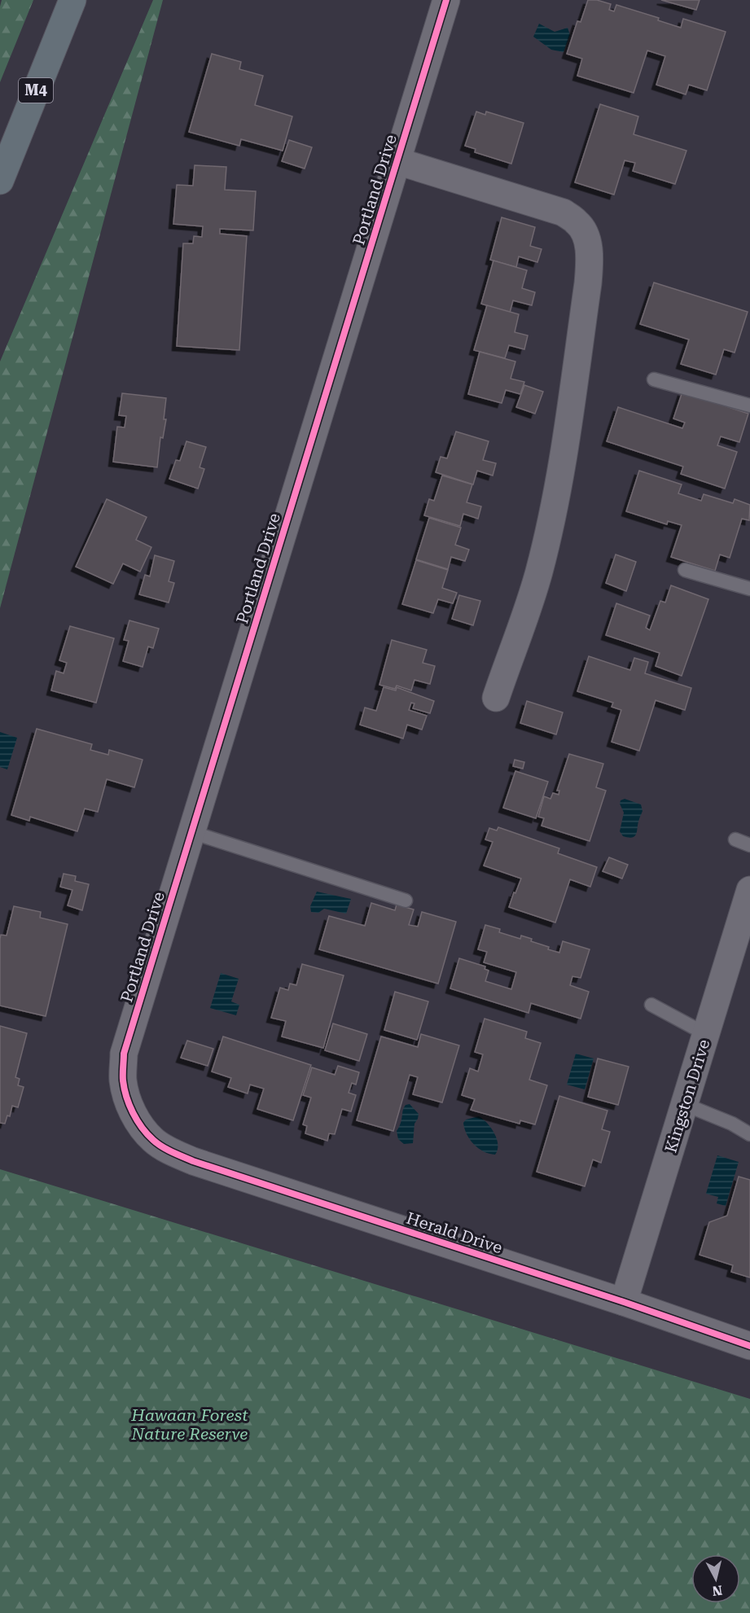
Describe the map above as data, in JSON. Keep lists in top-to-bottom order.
{
  "streets": {
    "main road": ["M4"],
    "street": ["Portland Drive", "Kingston Drive", "Herald Drive"]
  },
  "crossings": [
    ["Portland Drive", "Herald Drive"],
    ["Kingston Drive", "Herald Drive"]
  ],
  "parks": ["Hawaan Forest Nature Reserve"],
  "north": "bottom"
}
